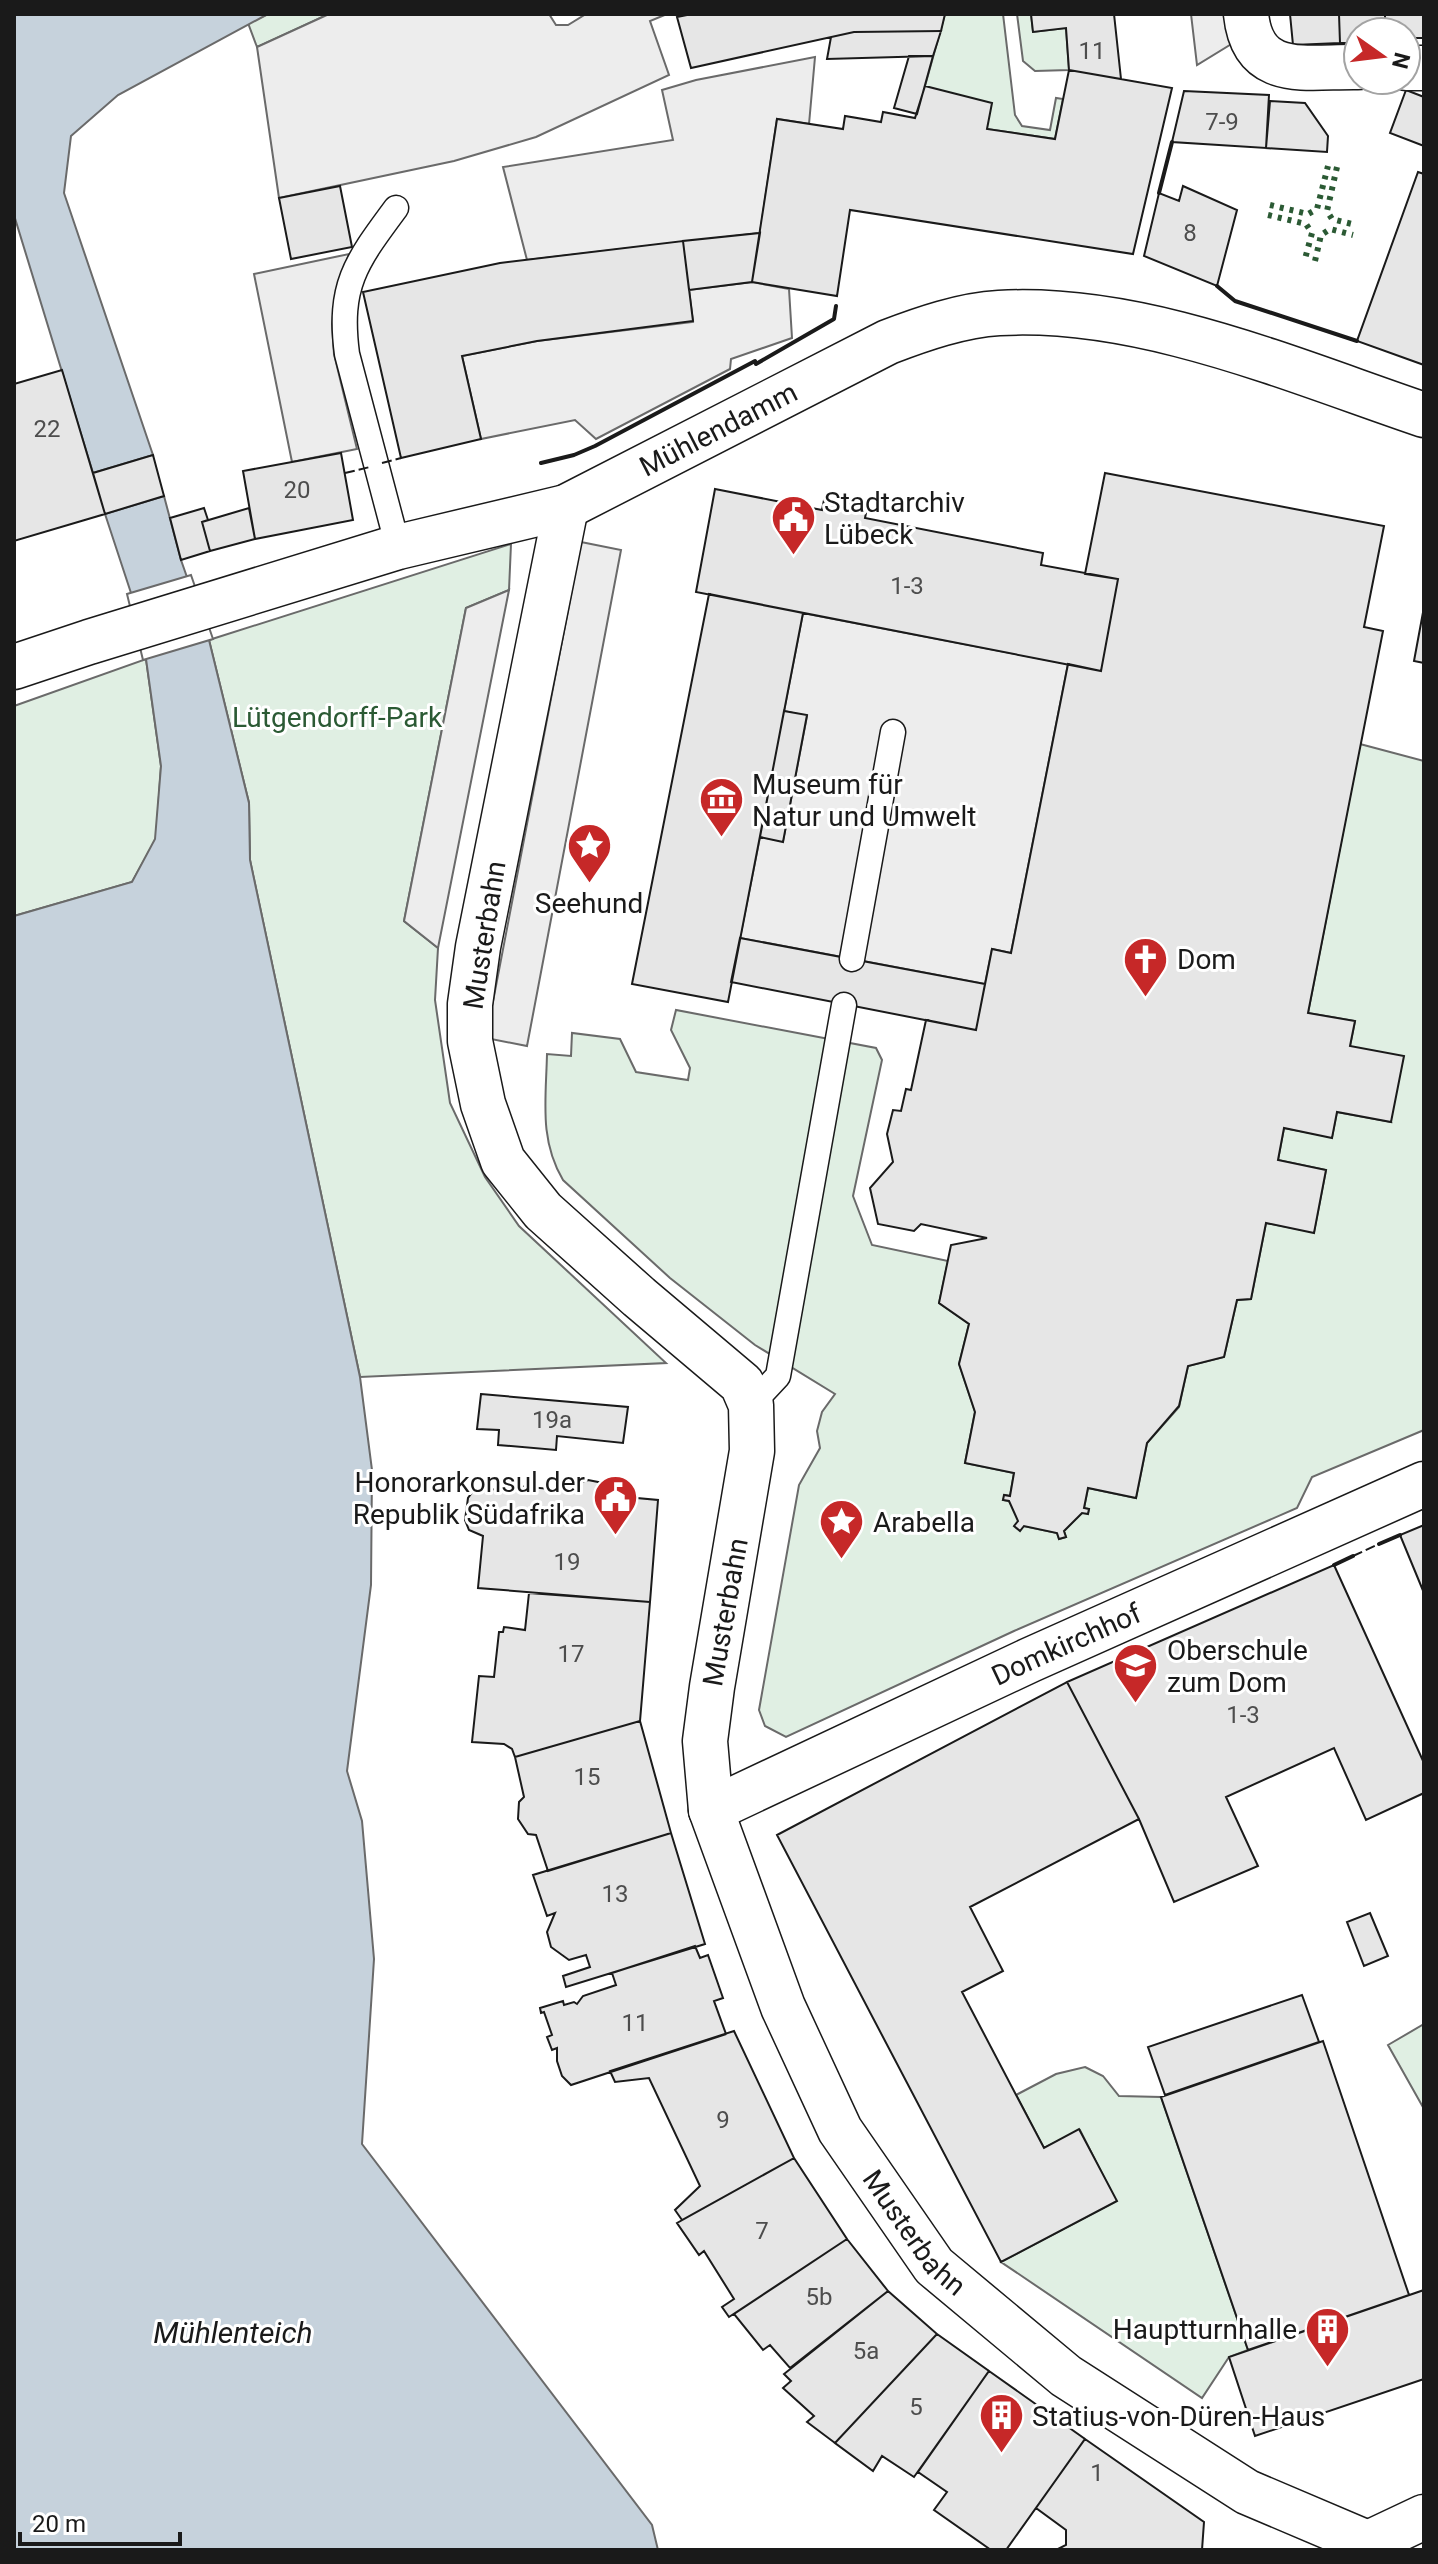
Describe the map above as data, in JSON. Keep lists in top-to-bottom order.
{
  "streets": {
    "street": ["Mühlendamm", "Musterbahn", "Domkirchhof"]
  },
  "crossings": [
    ["Mühlendamm", "Musterbahn"],
    ["Musterbahn", "Domkirchhof"]
  ],
  "water": ["Mühlenteich"],
  "parks": ["Lütgendorff-Park"],
  "places": {
    "public building": ["Stadtarchiv Lübeck", "Honorarkonsul der Republik Südafrika"],
    "museum": ["Museum für Natur und Umwelt"],
    "place": ["Seehund", "Arabella"],
    "church": ["Dom"],
    "school or university": ["Oberschule zum Dom"],
    "building": ["Hauptturnhalle", "Statius-von-Düren-Haus"]
  },
  "house_numbers": [
    "11",
    "7-9",
    "8",
    "22",
    "20",
    "1-3",
    "19a",
    "19",
    "17",
    "1-3",
    "15",
    "13",
    "11",
    "9",
    "7",
    "5b",
    "5a",
    "5",
    "1"
  ],
  "scale_bar": "20 m",
  "north": "right"
}
